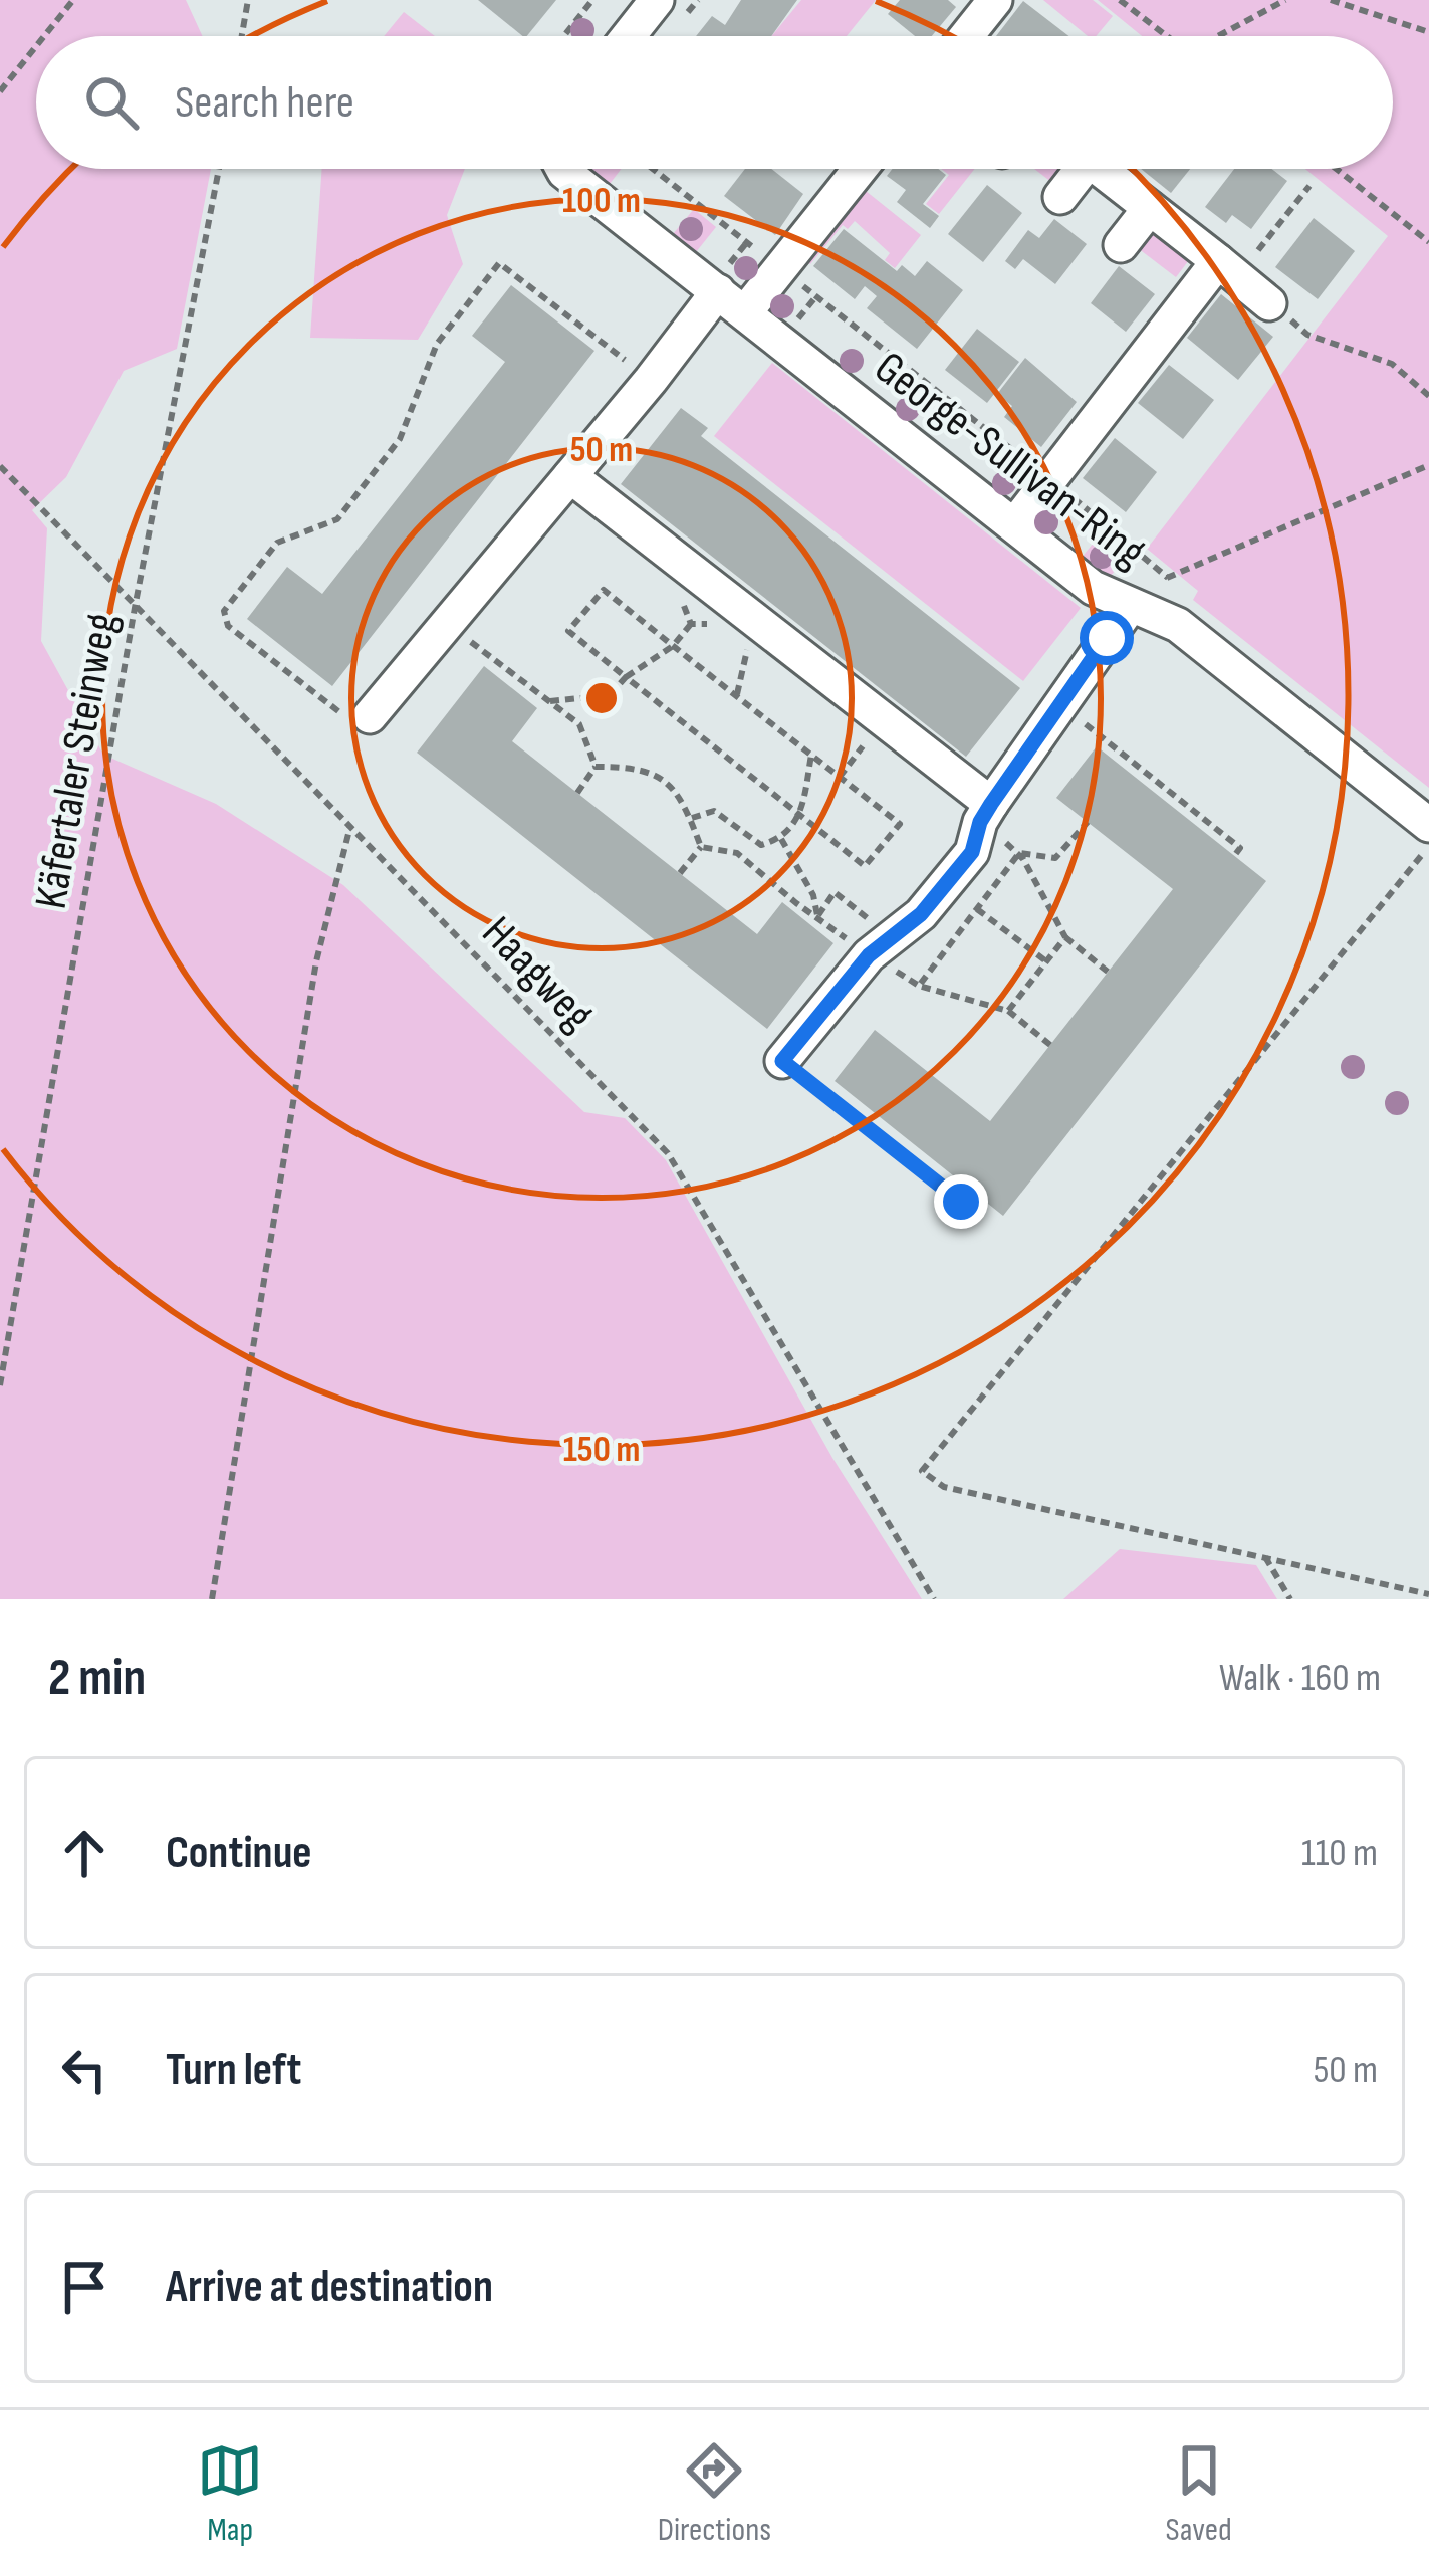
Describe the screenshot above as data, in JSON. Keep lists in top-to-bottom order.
{
  "streets": {
    "street": ["George-Sullivan-Ring"],
    "path": ["Käfertaler Steinweg", "Haagweg"]
  },
  "crossings": [
    ["Käfertaler Steinweg", "Haagweg"]
  ],
  "page": {
    "search": "Search here",
    "heading": ["2 min", "Walk · 160 m"],
    "list": [
      ["Continue", "110 m"],
      ["Turn left", "50 m"],
      "Arrive at destination"
    ],
    "nav": ["Map", "Directions", "Saved"]
  },
  "rings": ["100 m", "50 m", "150 m"]
}
